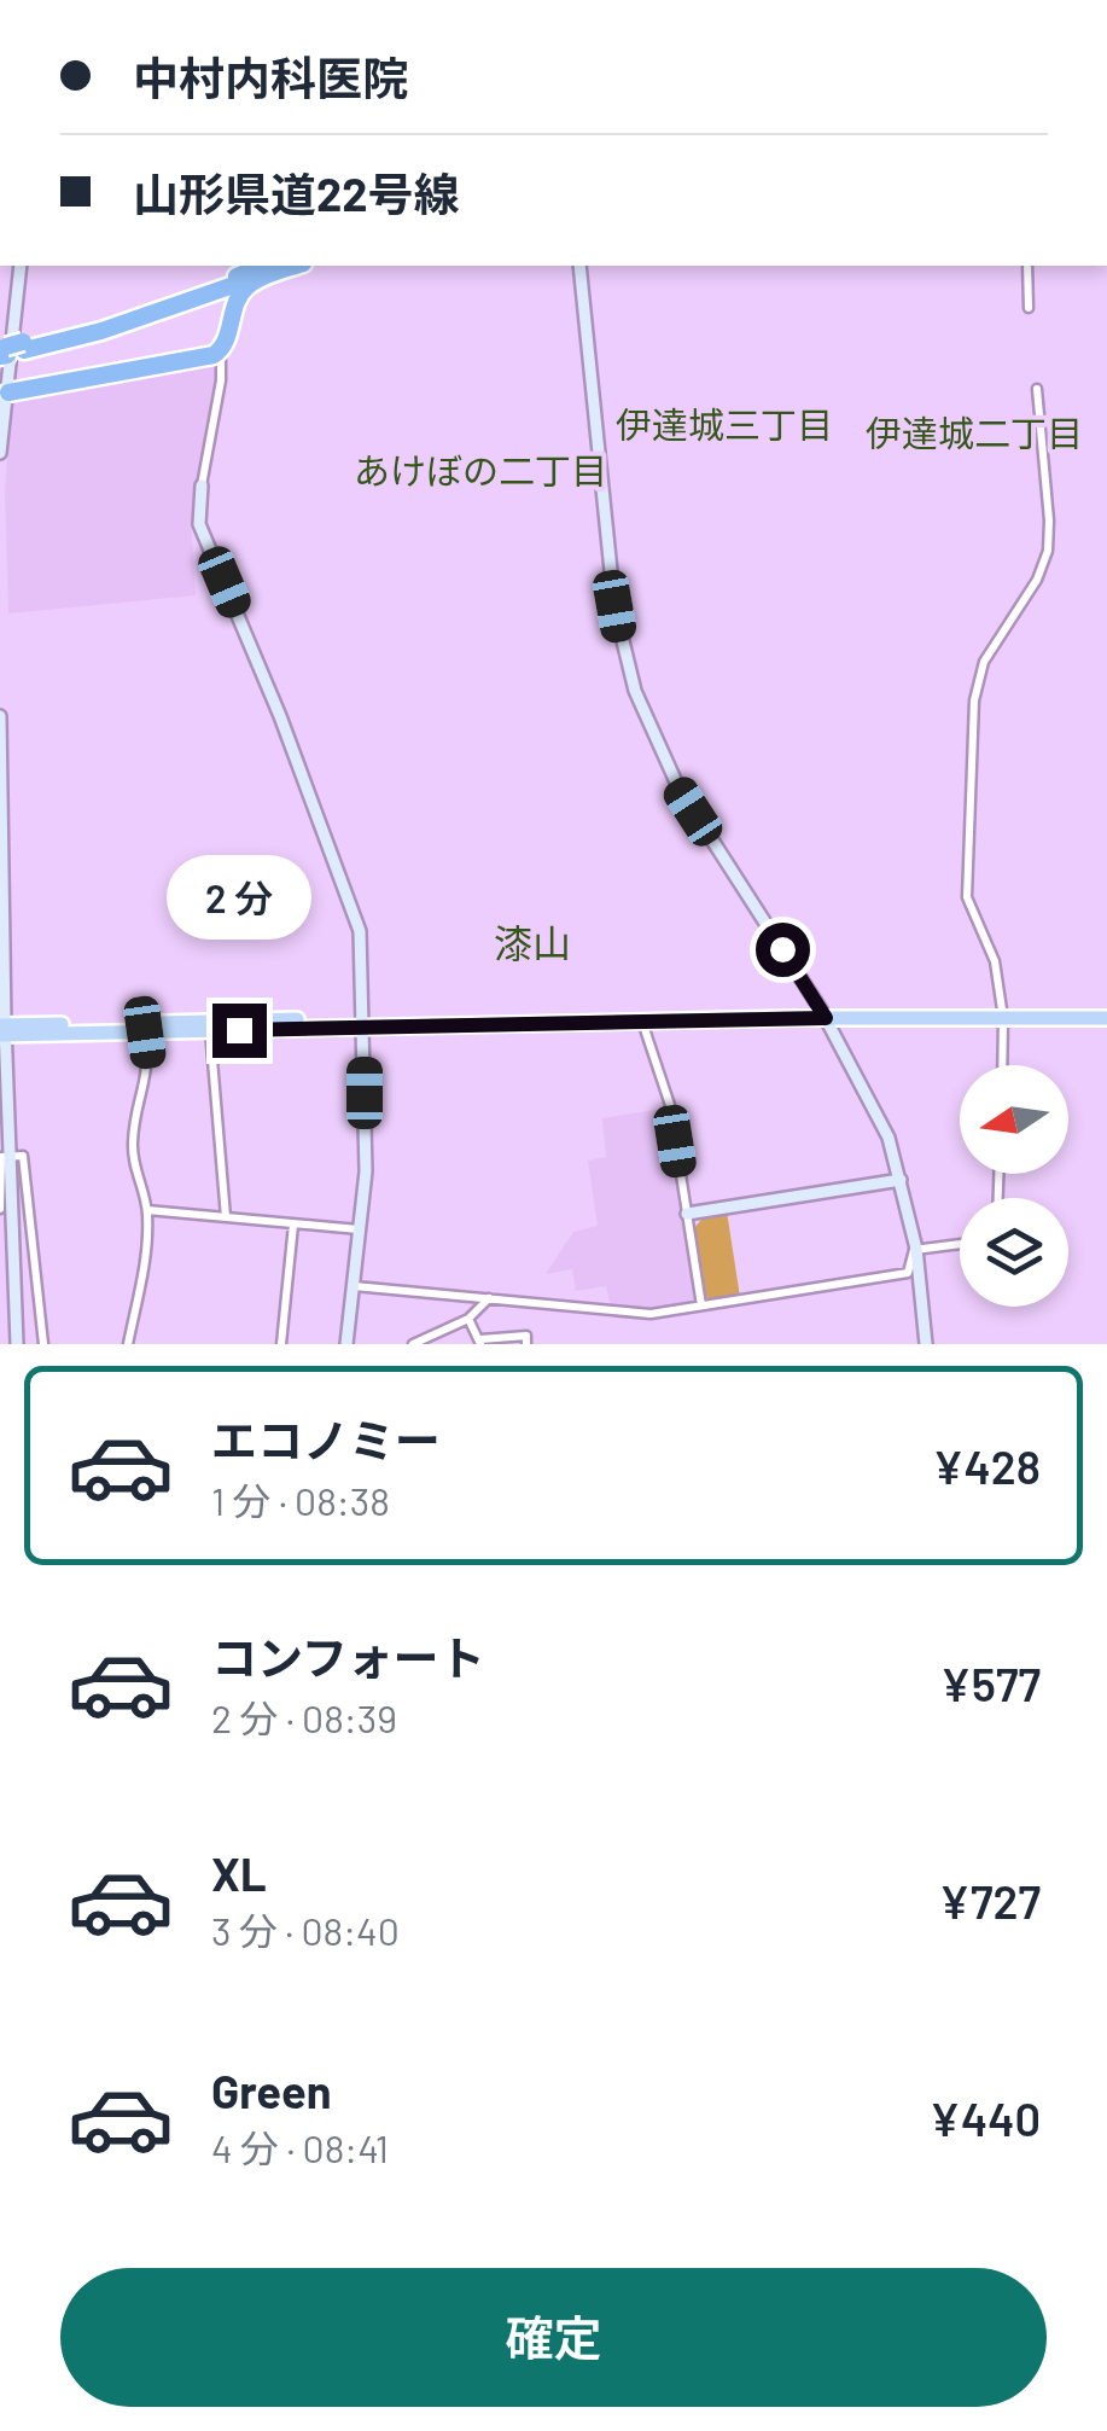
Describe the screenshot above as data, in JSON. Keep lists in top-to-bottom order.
{
  "districts": [
    "伊達城三丁目",
    "伊達城二丁目",
    "あけぼの二丁目",
    "漆山"
  ],
  "north": "left",
  "page": {
    "banner": ["中村内科医院", "山形県道22号線"],
    "bubble": "2 分",
    "list": [
      {
        "name": "エコノミー",
        "note": "1 分 · 08:38",
        "value": "¥428"
      },
      {
        "name": "コンフォート",
        "note": "2 分 · 08:39",
        "value": "¥577"
      },
      {
        "name": "XL",
        "note": "3 分 · 08:40",
        "value": "¥727"
      },
      {
        "name": "Green",
        "note": "4 分 · 08:41",
        "value": "¥440"
      }
    ],
    "buttons": "確定"
  }
}
